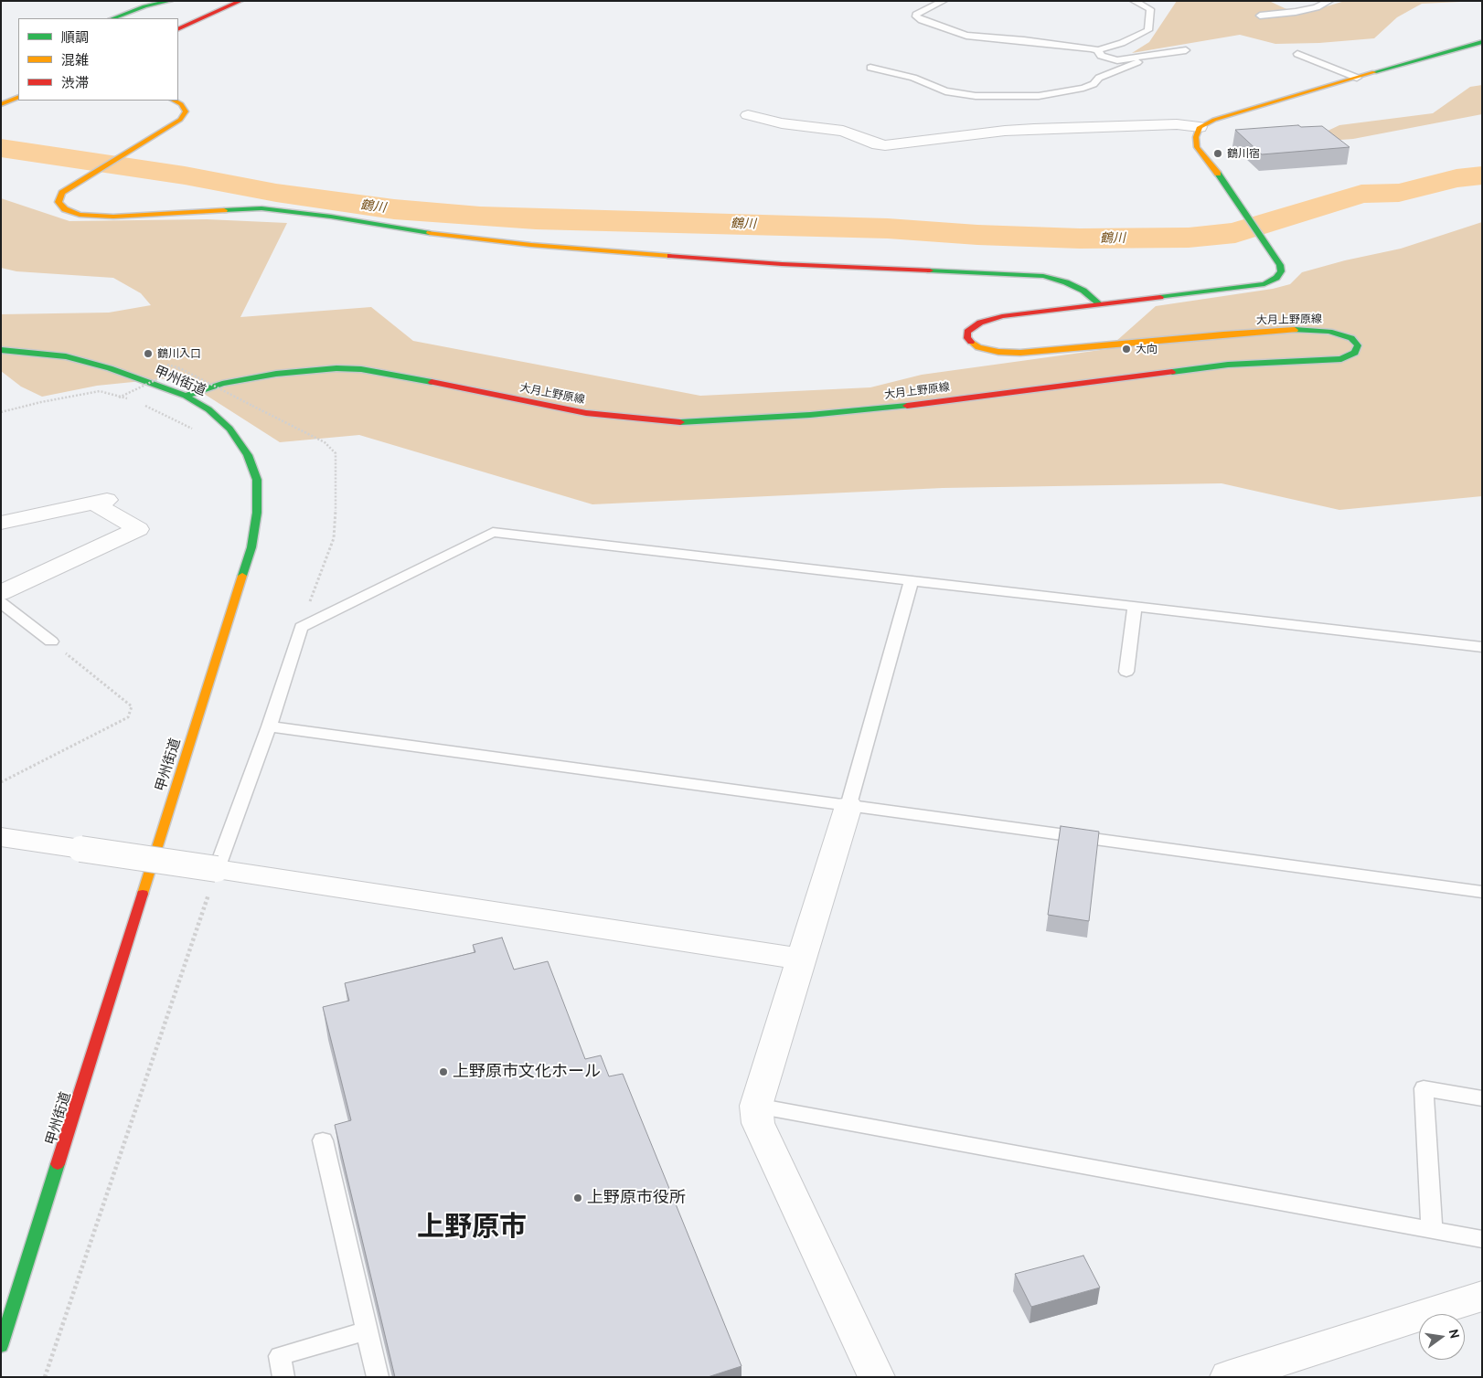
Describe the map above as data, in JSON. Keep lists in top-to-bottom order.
{
  "streets": {
    "main road": ["大月上野原線", "甲州街道"]
  },
  "crossings": [
    ["大月上野原線", "甲州街道"]
  ],
  "districts": ["上野原市"],
  "water": ["鶴川"],
  "places": [
    "鶴川宿",
    "大向",
    "鶴川入口",
    "上野原市文化ホール",
    "上野原市役所"
  ],
  "legend": ["順調", "混雑", "渋滞"],
  "north": "right"
}
